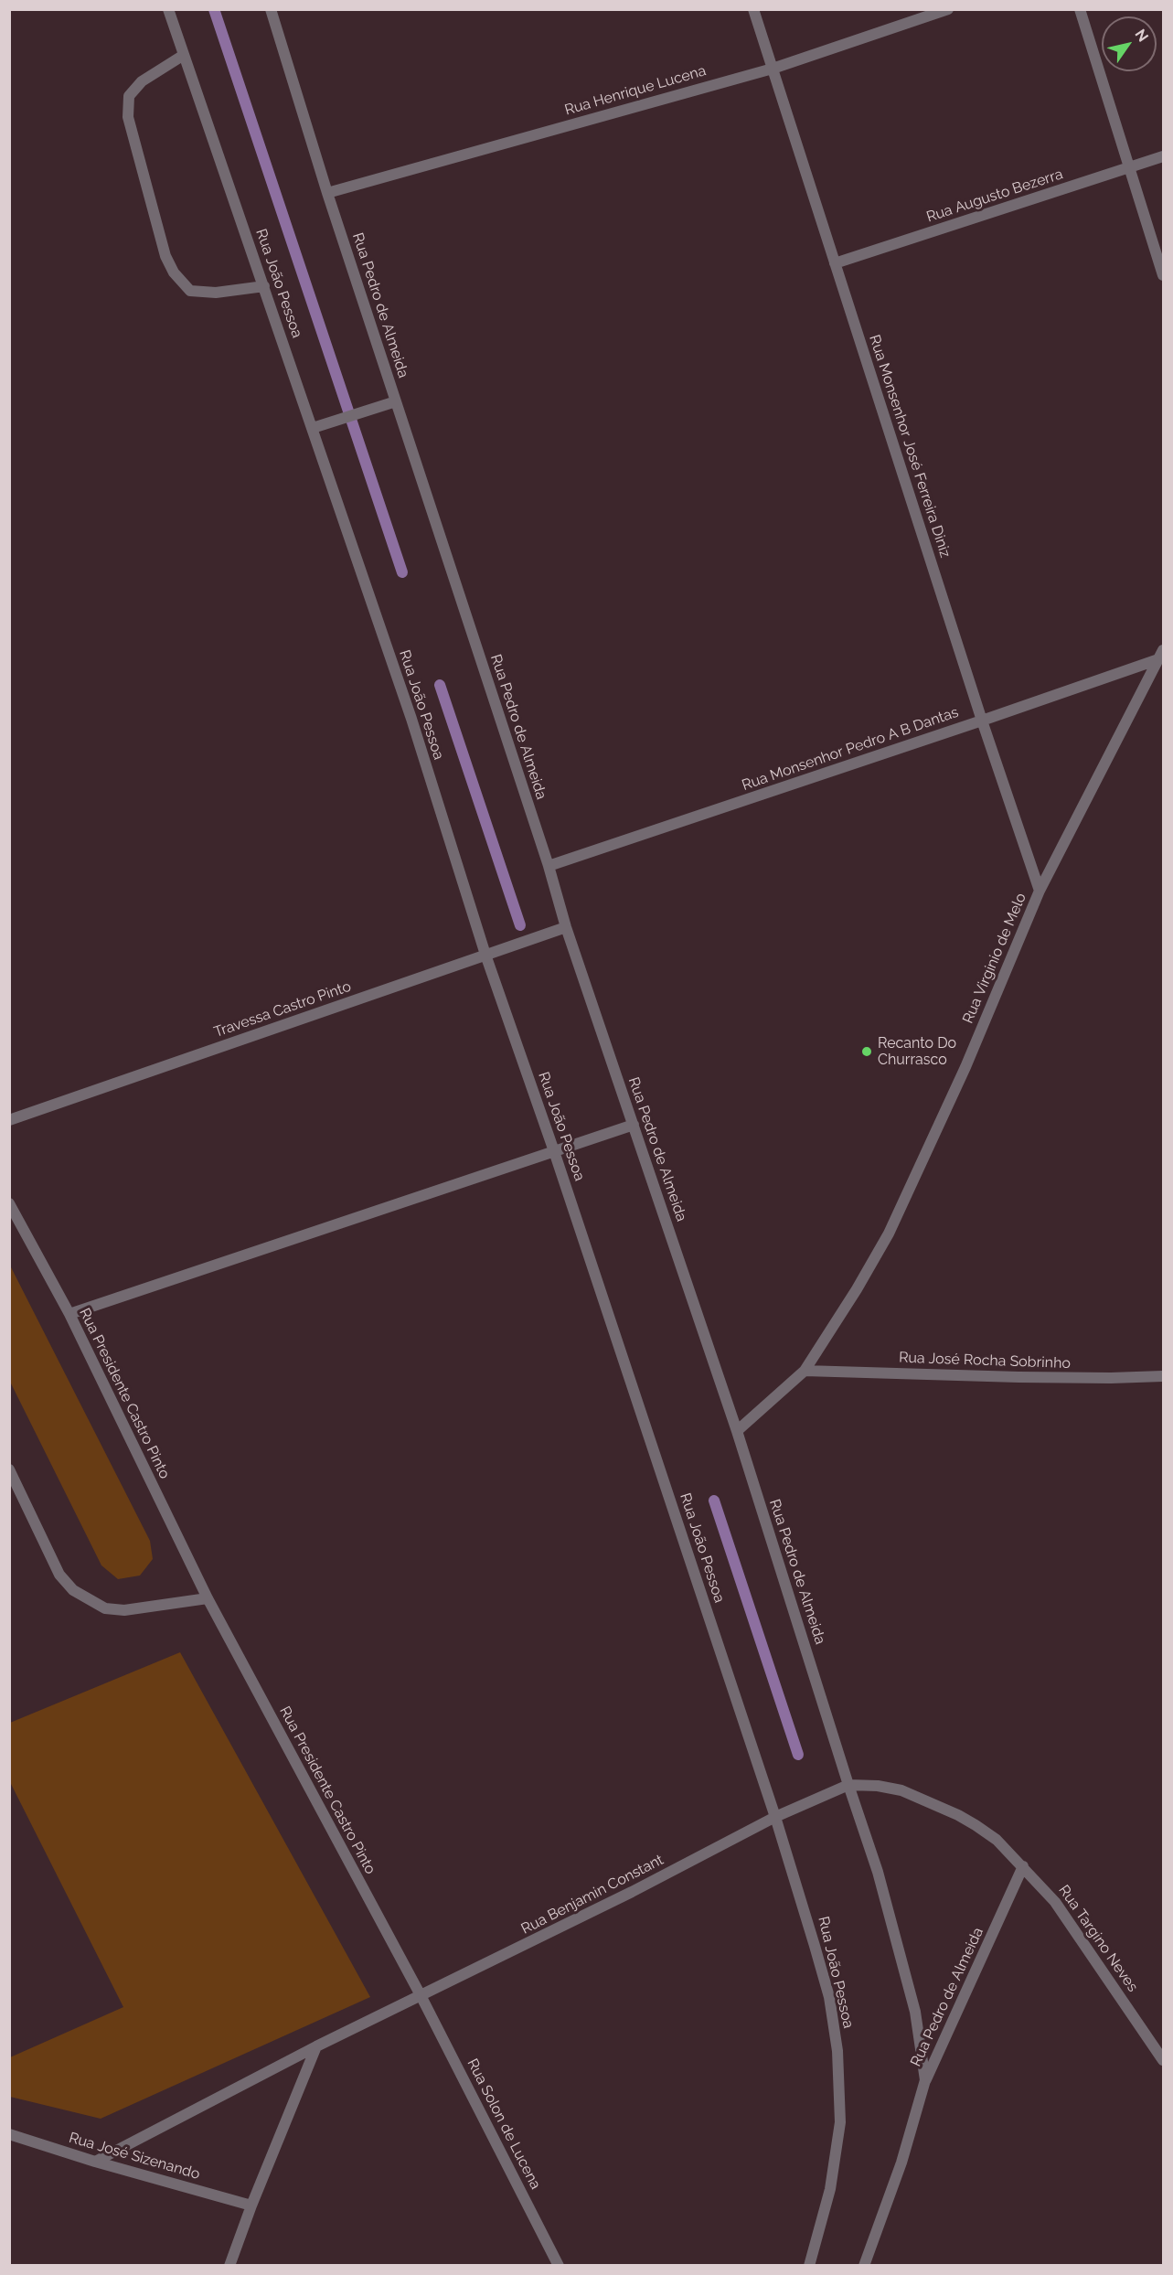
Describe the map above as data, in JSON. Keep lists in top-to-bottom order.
{
  "streets": {
    "street": [
      "Rua Henrique Lucena",
      "Rua Augusto Bezerra",
      "Rua João Pessoa",
      "Rua Pedro de Almeida",
      "Rua Monsenhor José Ferreira Diniz",
      "Rua Monsenhor Pedro A B Dantas",
      "Rua Virginio de Melo",
      "Travessa Castro Pinto",
      "Rua José Rocha Sobrinho",
      "Rua Presidente Castro Pinto",
      "Rua Benjamin Constant",
      "Rua Targino Neves",
      "Rua Solon de Lucena",
      "Rua José Sizenando"
    ]
  },
  "crossings": [
    ["Rua Henrique Lucena", "Rua Pedro de Almeida"],
    ["Rua Henrique Lucena", "Rua Monsenhor José Ferreira Diniz"],
    ["Rua Augusto Bezerra", "Rua Monsenhor José Ferreira Diniz"],
    ["Rua João Pessoa", "Travessa Castro Pinto"],
    ["Rua João Pessoa", "Rua Benjamin Constant"],
    ["Rua Pedro de Almeida", "Rua Monsenhor Pedro A B Dantas"],
    ["Rua Pedro de Almeida", "Rua Virginio de Melo"],
    ["Rua Pedro de Almeida", "Travessa Castro Pinto"],
    ["Rua Pedro de Almeida", "Rua Benjamin Constant"],
    ["Rua Pedro de Almeida", "Rua Targino Neves"],
    ["Rua Monsenhor José Ferreira Diniz", "Rua Monsenhor Pedro A B Dantas"],
    ["Rua Monsenhor José Ferreira Diniz", "Rua Virginio de Melo"],
    ["Rua Monsenhor Pedro A B Dantas", "Rua Virginio de Melo"],
    ["Rua Virginio de Melo", "Rua José Rocha Sobrinho"],
    ["Rua Presidente Castro Pinto", "Rua Benjamin Constant"],
    ["Rua Presidente Castro Pinto", "Rua Solon de Lucena"],
    ["Rua Benjamin Constant", "Rua Targino Neves"],
    ["Rua Benjamin Constant", "Rua Solon de Lucena"],
    ["Rua Benjamin Constant", "Rua José Sizenando"]
  ],
  "places": ["Recanto Do Churrasco"],
  "north": "top right"
}
